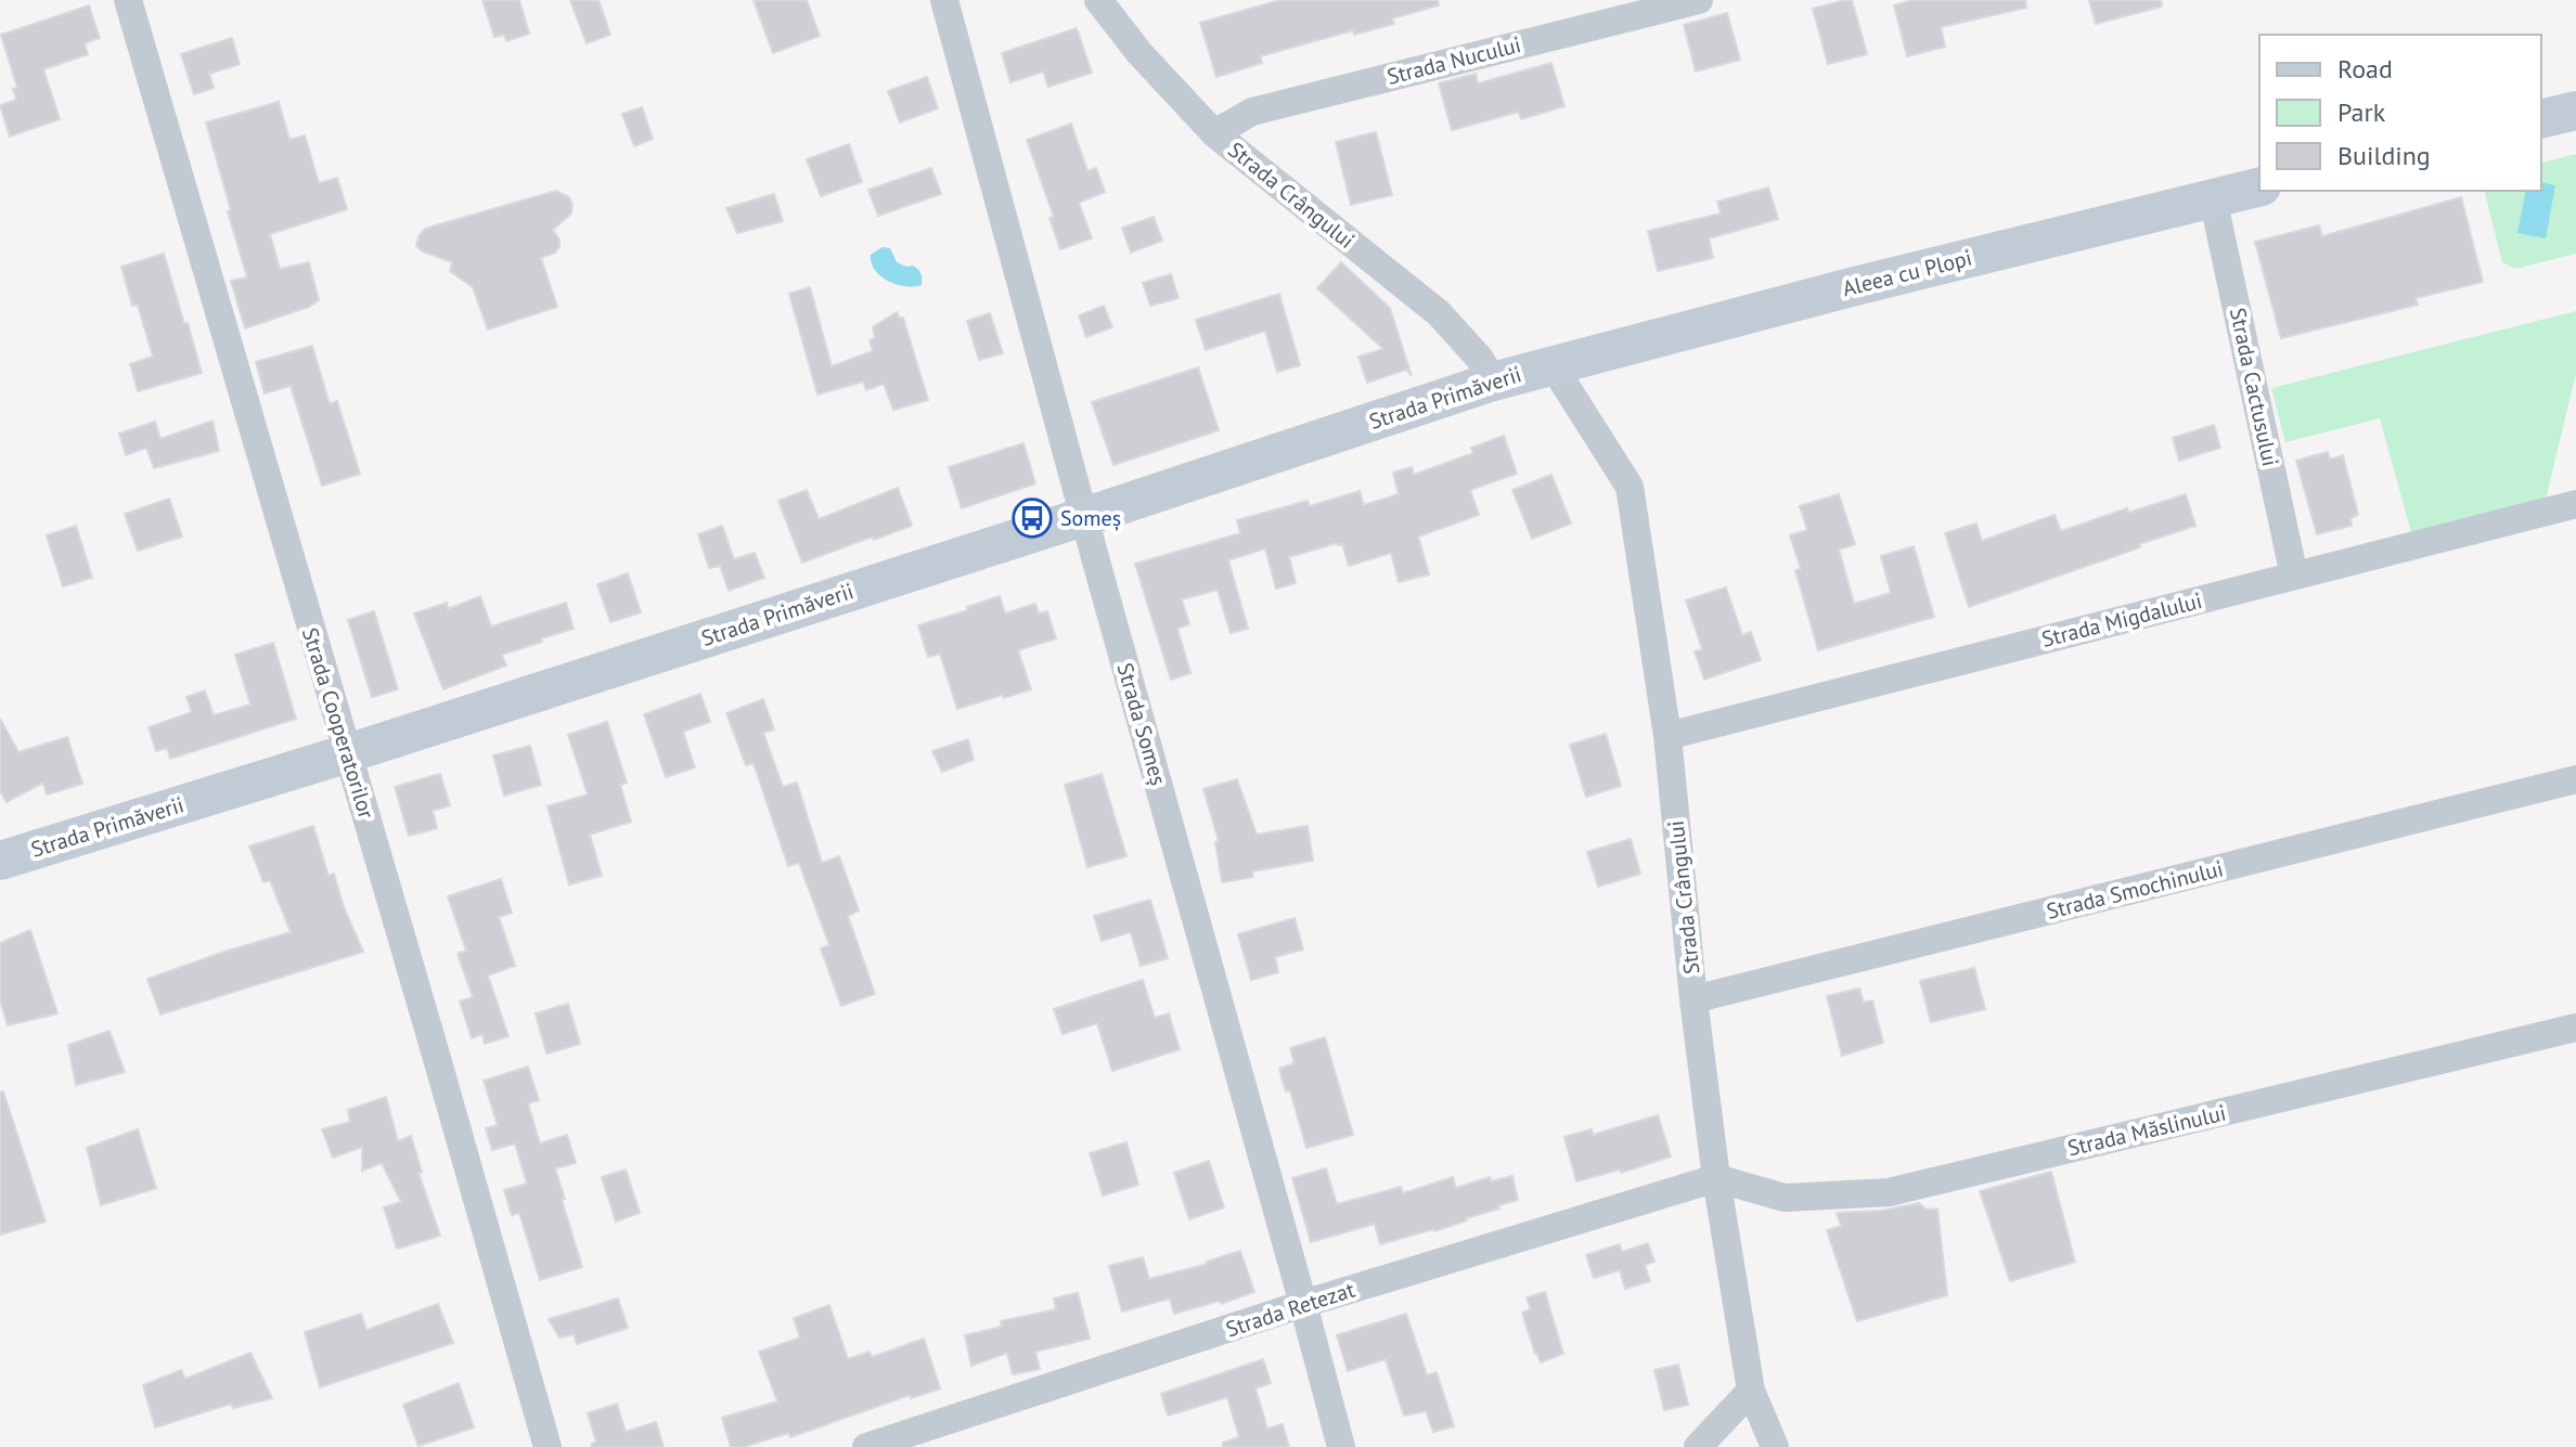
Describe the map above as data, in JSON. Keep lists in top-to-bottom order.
{
  "streets": {
    "street": [
      "Strada Nucului",
      "Strada Crângului",
      "Aleea cu Plopi",
      "Strada Cactusului",
      "Strada Primăverii",
      "Strada Migdalului",
      "Strada Cooperatorilor",
      "Strada Someș",
      "Strada Smochinului",
      "Strada Măslinului",
      "Strada Retezat"
    ]
  },
  "crossings": [
    ["Strada Nucului", "Strada Crângului"],
    ["Strada Crângului", "Aleea cu Plopi"],
    ["Strada Crângului", "Strada Primăverii"],
    ["Strada Crângului", "Strada Migdalului"],
    ["Strada Crângului", "Strada Smochinului"],
    ["Strada Crângului", "Strada Măslinului"],
    ["Strada Crângului", "Strada Retezat"],
    ["Aleea cu Plopi", "Strada Cactusului"],
    ["Aleea cu Plopi", "Strada Primăverii"],
    ["Strada Cactusului", "Strada Migdalului"],
    ["Strada Primăverii", "Strada Cooperatorilor"],
    ["Strada Primăverii", "Strada Someș"],
    ["Strada Someș", "Strada Retezat"],
    ["Strada Măslinului", "Strada Retezat"]
  ],
  "places": {
    "bus stop": ["Someș"]
  },
  "legend": ["Road", "Park", "Building"]
}
